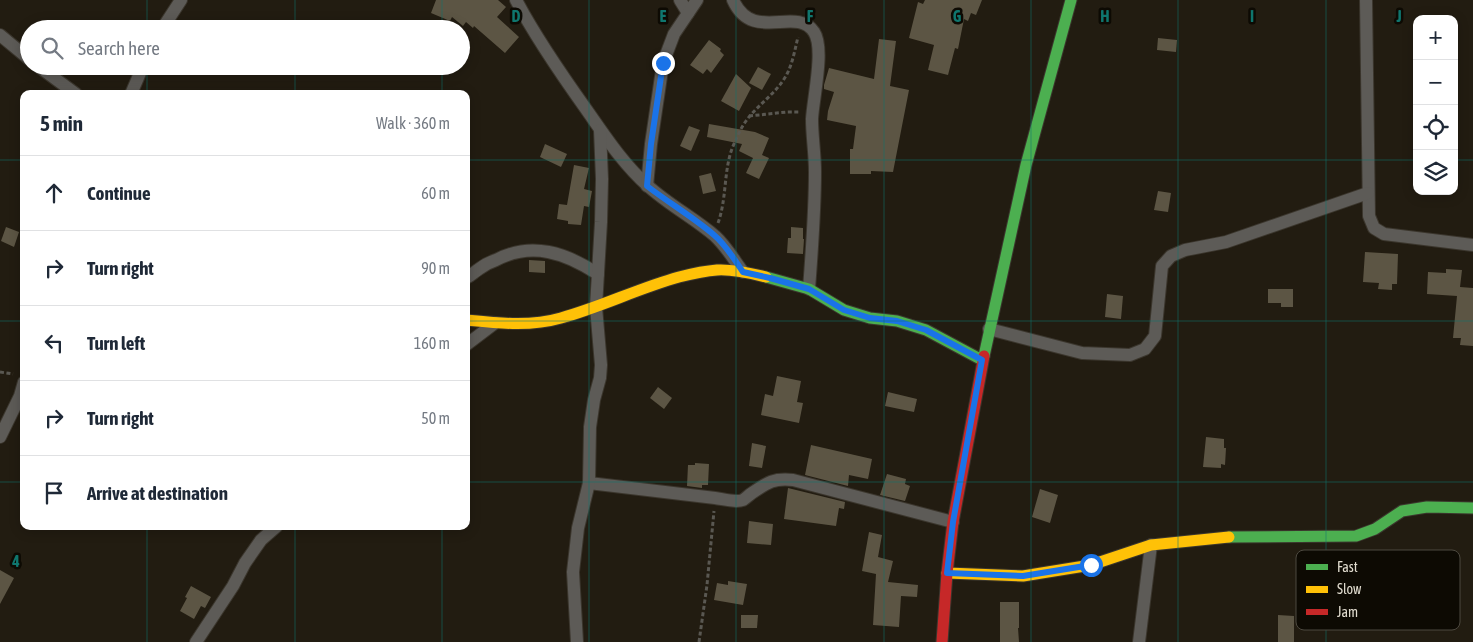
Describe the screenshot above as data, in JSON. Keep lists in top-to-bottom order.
{
  "legend": ["Fast", "Slow", "Jam"],
  "page": {
    "map_buttons": ["+", "−"],
    "search": "Search here",
    "heading": ["5 min", "Walk · 360 m"],
    "list": [
      ["Continue", "60 m"],
      ["Turn right", "90 m"],
      ["Turn left", "160 m"],
      ["Turn right", "50 m"],
      "Arrive at destination"
    ]
  },
  "grid": {
    "columns": [
      "D",
      "E",
      "F",
      "G",
      "H",
      "I",
      "J"
    ],
    "rows": ["4"]
  }
}
